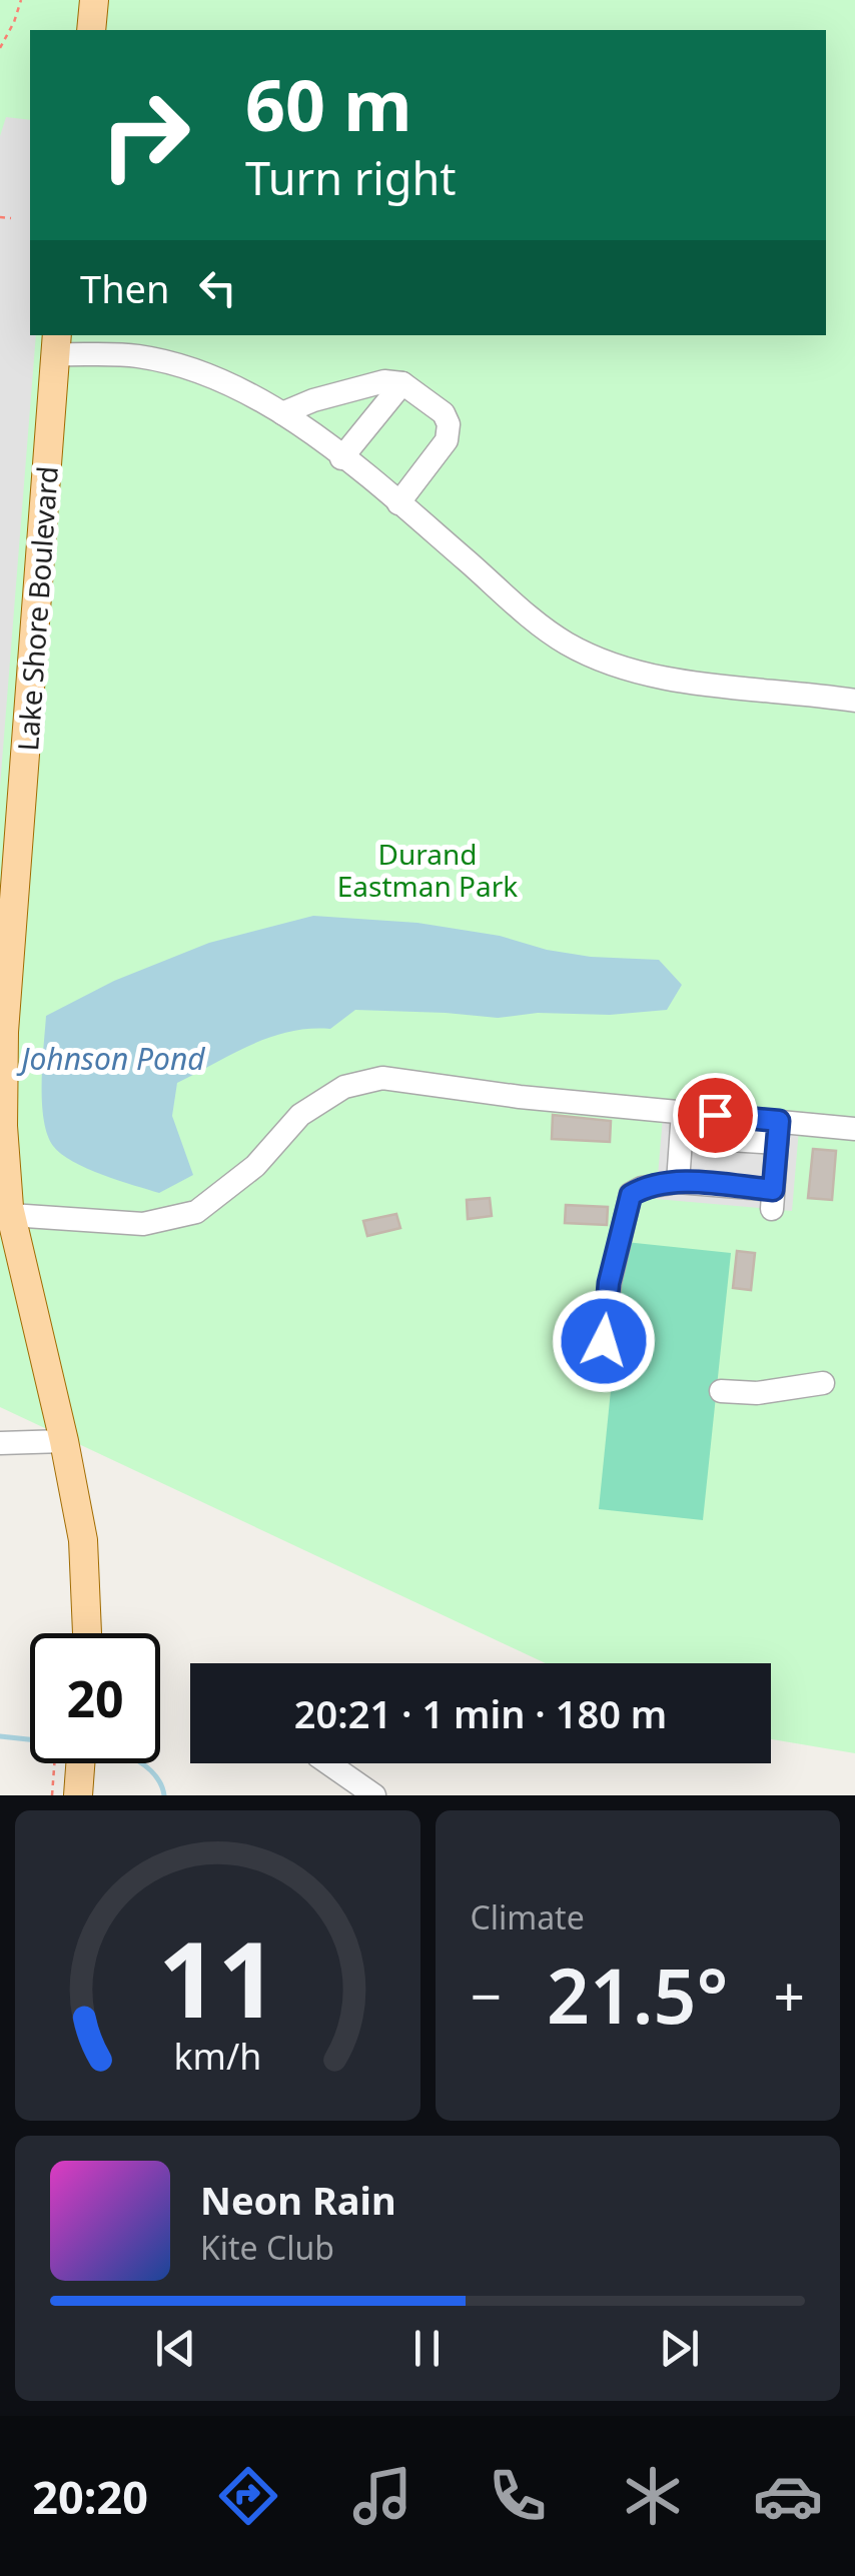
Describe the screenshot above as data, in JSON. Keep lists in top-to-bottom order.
{
  "streets": {
    "main road": ["Lake Shore Boulevard"]
  },
  "water": ["Johnson Pond"],
  "parks": ["Durand Eastman Park"],
  "page": {
    "turn": ["60 m", "Turn right"],
    "then": "Then",
    "limit": "20",
    "trip": "20:21 · 1 min · 180 m",
    "tile": "Climate",
    "heat": ["−", "21.5°", "+"],
    "song": ["Neon Rain", "Kite Club"],
    "tabs": "20:20",
    "gauge": ["11", "km/h"]
  }
}
